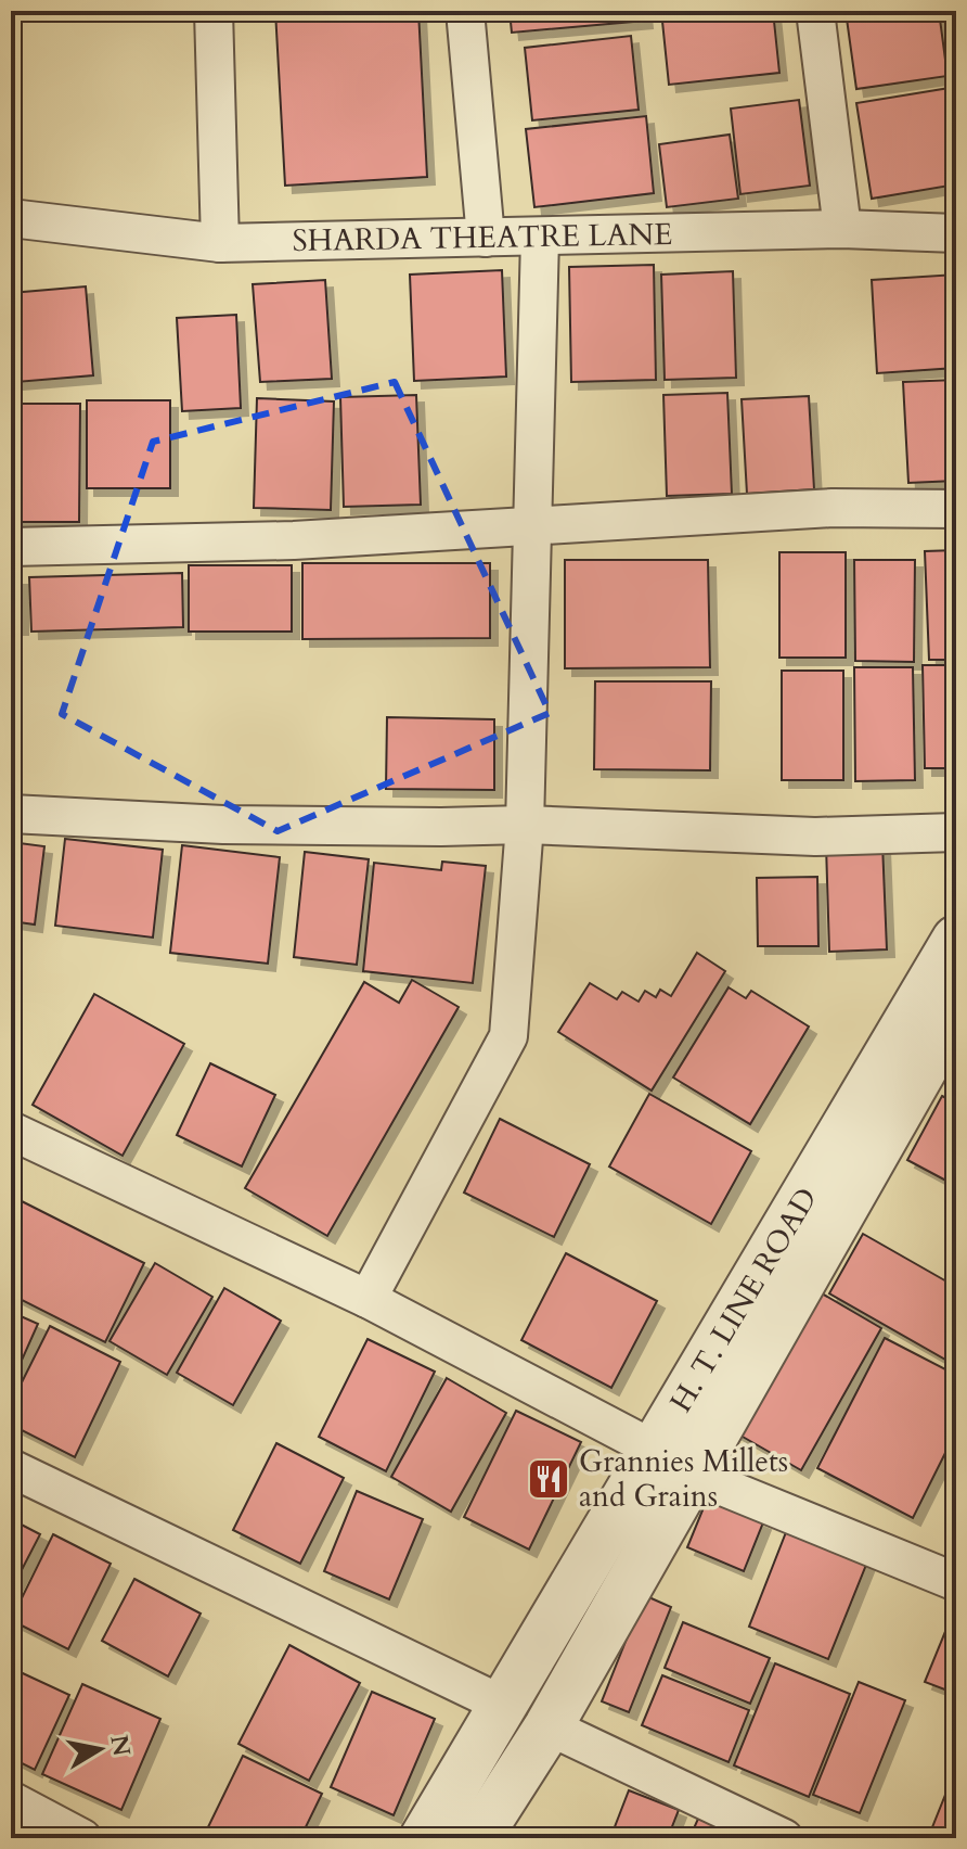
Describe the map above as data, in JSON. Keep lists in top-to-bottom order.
{
  "streets": {
    "street": ["SHARDA THEATRE LANE", "H. T. LINE ROAD"]
  },
  "places": {
    "restaurant": ["Grannies Millets and Grains"]
  },
  "north": "right"
}
